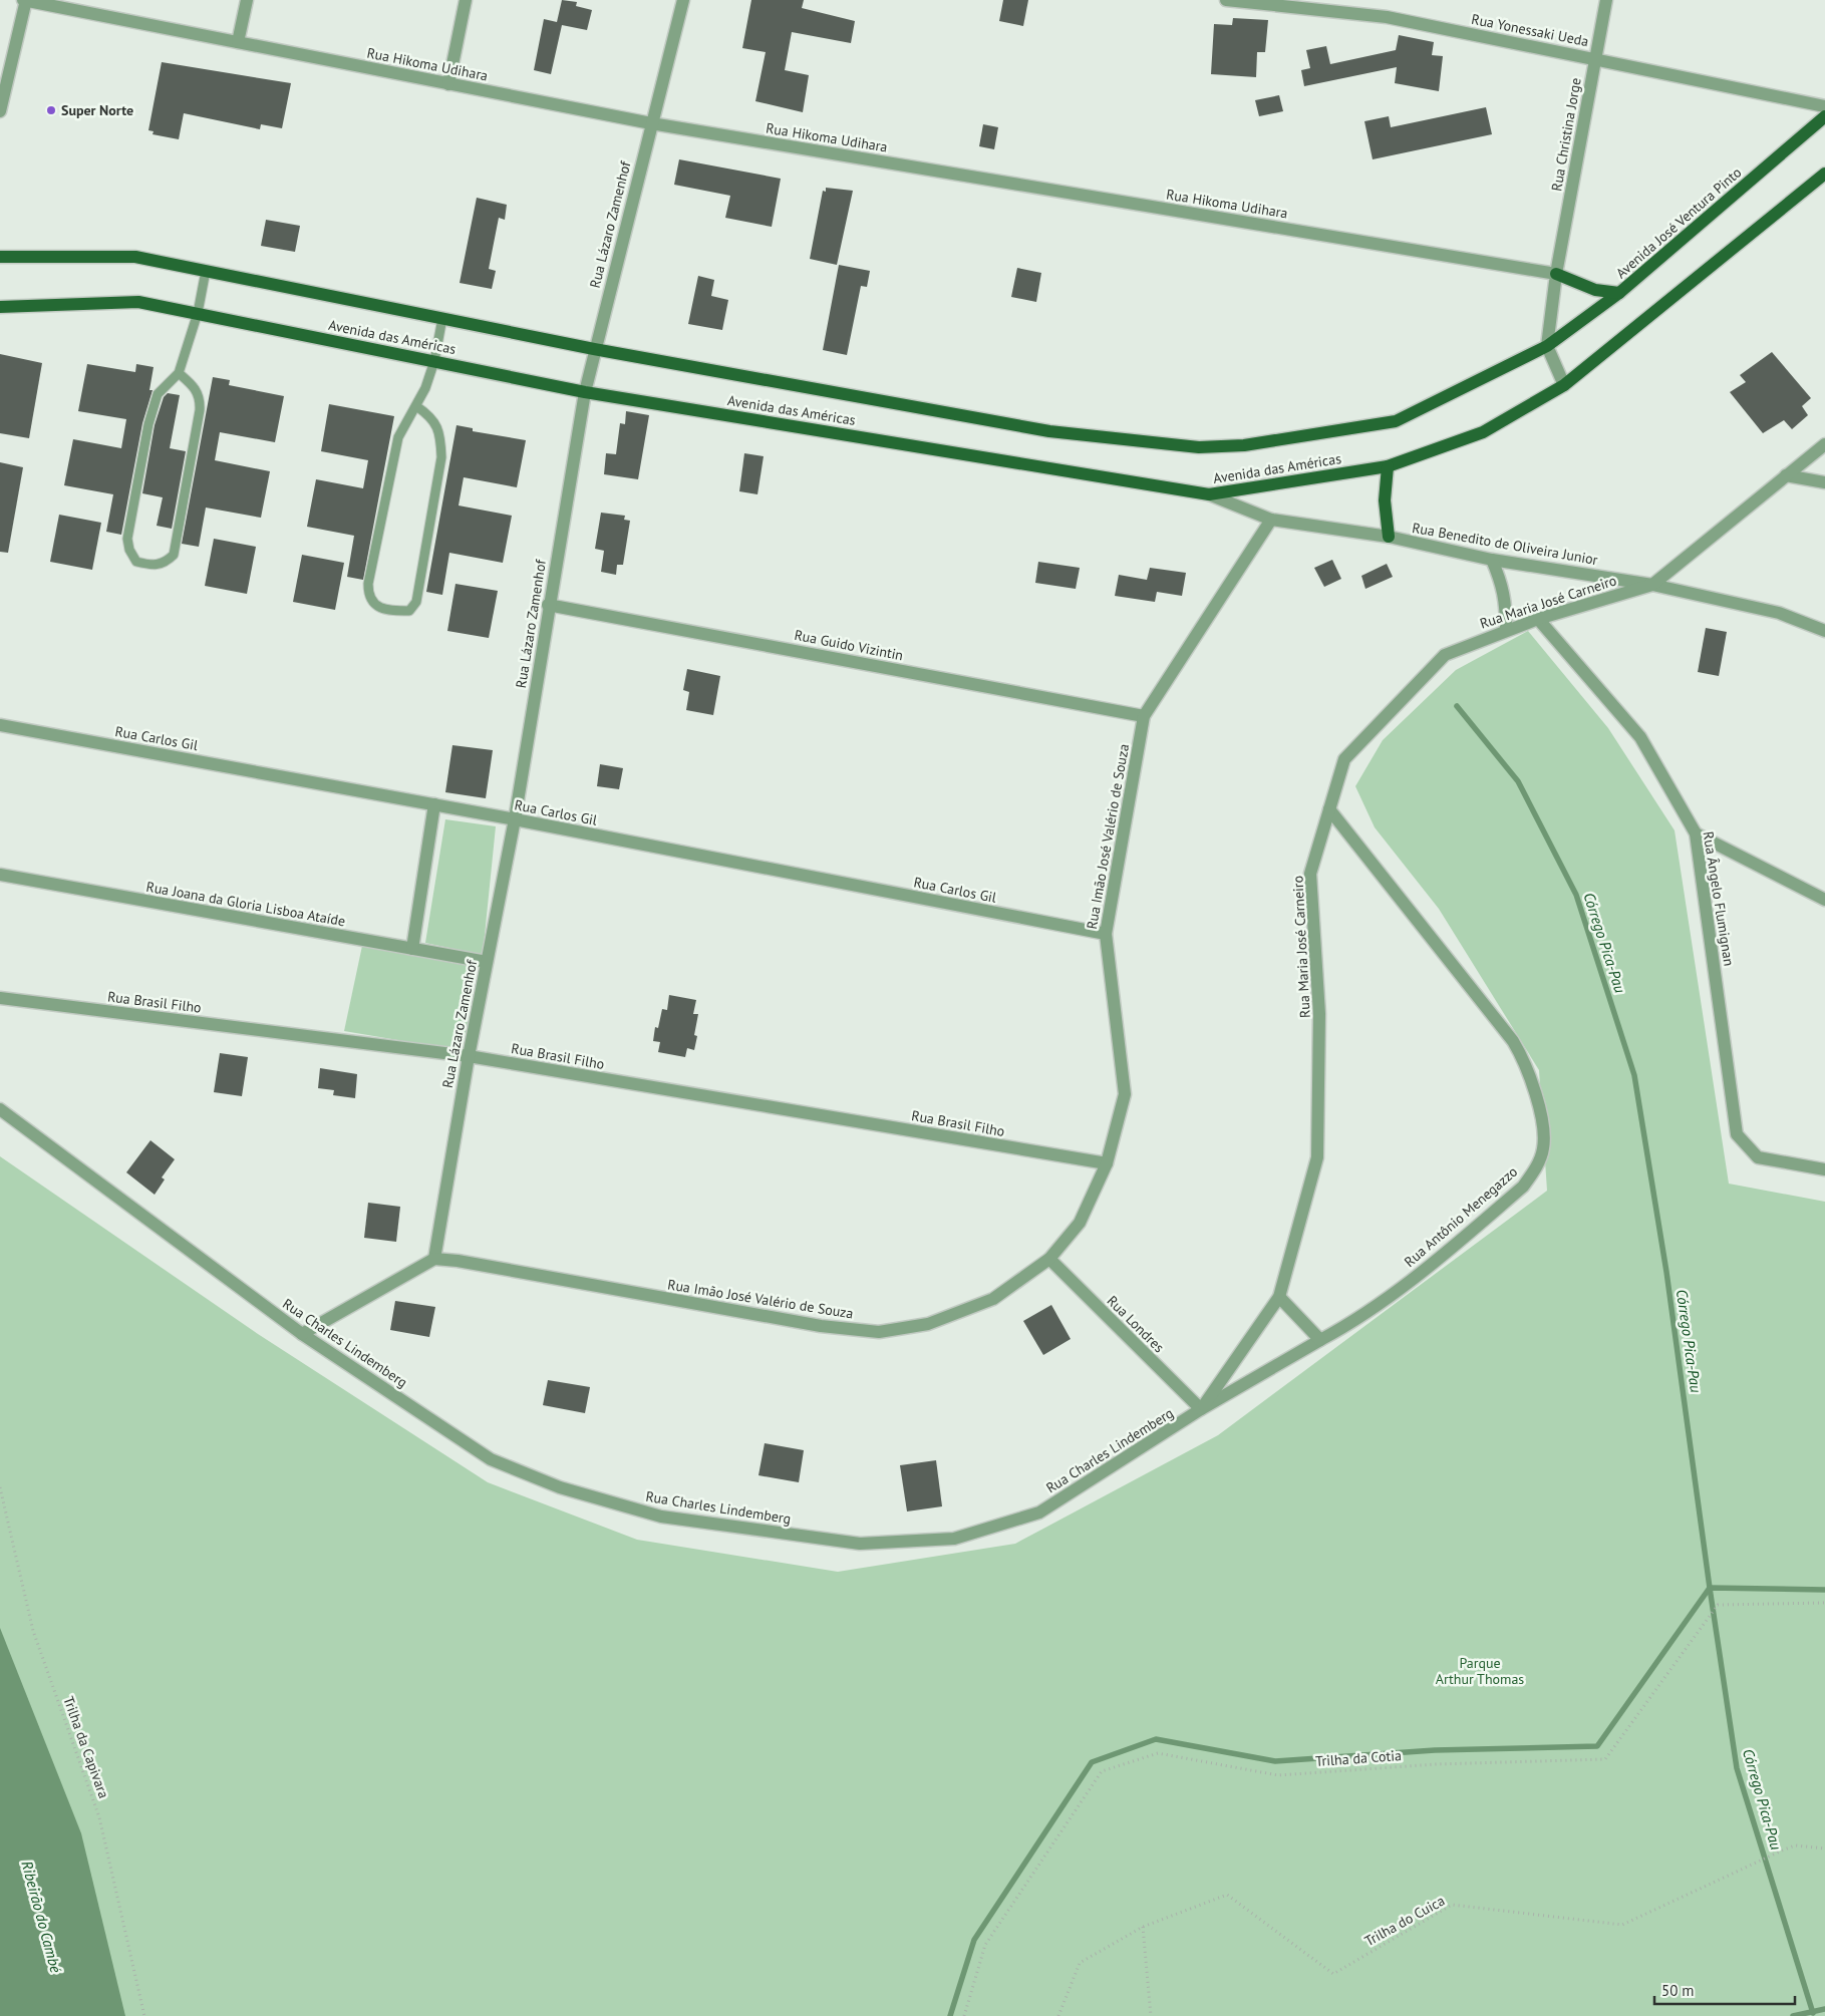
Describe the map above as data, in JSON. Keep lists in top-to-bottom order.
{
  "streets": {
    "main road": ["Avenida José Ventura Pinto", "Avenida das Américas"],
    "street": [
      "Rua Yonessaki Ueda",
      "Rua Hikoma Udihara",
      "Rua Christina Jorge",
      "Rua Lázaro Zamenhof",
      "Rua Benedito de Oliveira Junior",
      "Rua Maria José Carneiro",
      "Rua Guido Vizintin",
      "Rua Carlos Gil",
      "Rua Imão José Valério de Souza",
      "Rua Ângelo Flumignan",
      "Rua Joana da Gloria Lisboa Ataíde",
      "Rua Brasil Filho",
      "Rua Antônio Menegazzo",
      "Rua Londres",
      "Rua Charles Lindemberg"
    ],
    "path": ["Trilha da Capivara", "Trilha da Cotia", "Trilha do Cuica"]
  },
  "crossings": [
    ["Rua Yonessaki Ueda", "Rua Christina Jorge"],
    ["Rua Hikoma Udihara", "Rua Christina Jorge"],
    ["Rua Hikoma Udihara", "Rua Lázaro Zamenhof"],
    ["Avenida José Ventura Pinto", "Avenida das Américas"],
    ["Rua Lázaro Zamenhof", "Avenida das Américas"],
    ["Rua Lázaro Zamenhof", "Rua Guido Vizintin"],
    ["Rua Lázaro Zamenhof", "Rua Carlos Gil"],
    ["Rua Lázaro Zamenhof", "Rua Imão José Valério de Souza"],
    ["Rua Lázaro Zamenhof", "Rua Joana da Gloria Lisboa Ataíde"],
    ["Rua Lázaro Zamenhof", "Rua Brasil Filho"],
    ["Avenida das Américas", "Rua Benedito de Oliveira Junior"],
    ["Rua Benedito de Oliveira Junior", "Rua Maria José Carneiro"],
    ["Rua Benedito de Oliveira Junior", "Rua Imão José Valério de Souza"],
    ["Rua Maria José Carneiro", "Rua Ângelo Flumignan"],
    ["Rua Maria José Carneiro", "Rua Antônio Menegazzo"],
    ["Rua Maria José Carneiro", "Rua Charles Lindemberg"],
    ["Rua Guido Vizintin", "Rua Imão José Valério de Souza"],
    ["Rua Carlos Gil", "Rua Imão José Valério de Souza"],
    ["Rua Imão José Valério de Souza", "Rua Brasil Filho"],
    ["Rua Imão José Valério de Souza", "Rua Londres"],
    ["Rua Antônio Menegazzo", "Rua Londres"],
    ["Rua Antônio Menegazzo", "Rua Charles Lindemberg"],
    ["Rua Londres", "Rua Charles Lindemberg"]
  ],
  "water": ["Córrego Pica-Pau", "Ribeirão do Cambé"],
  "parks": ["Parque Arthur Thomas"],
  "places": ["Super Norte"],
  "scale_bar": "50 m"
}
